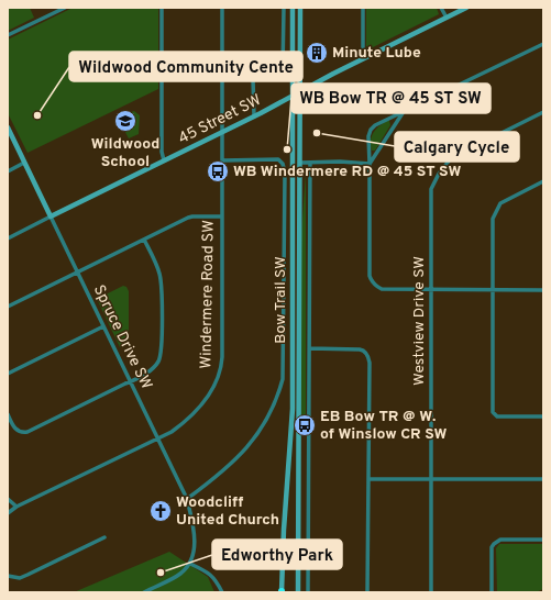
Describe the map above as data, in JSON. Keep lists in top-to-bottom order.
{
  "streets": {
    "main road": ["45 Street SW", "Bow Trail SW", "Spruce Drive SW"],
    "street": ["Windermere Road SW", "Westview Drive SW"]
  },
  "crossings": [
    ["45 Street SW", "Windermere Road SW"],
    ["45 Street SW", "Bow Trail SW"],
    ["45 Street SW", "Spruce Drive SW"],
    ["Windermere Road SW", "Spruce Drive SW"]
  ],
  "places": {
    "building": ["Minute Lube"],
    "other": [
      "Wildwood Community Cente",
      "Calgary Cycle",
      "WB Bow TR @ 45 ST SW",
      "Edworthy Park"
    ],
    "school or university": ["Wildwood School"],
    "bus stop": ["WB Windermere RD @ 45 ST SW", "EB Bow TR @ W. of Winslow CR SW"],
    "church": ["Woodcliff United Church"]
  }
}
